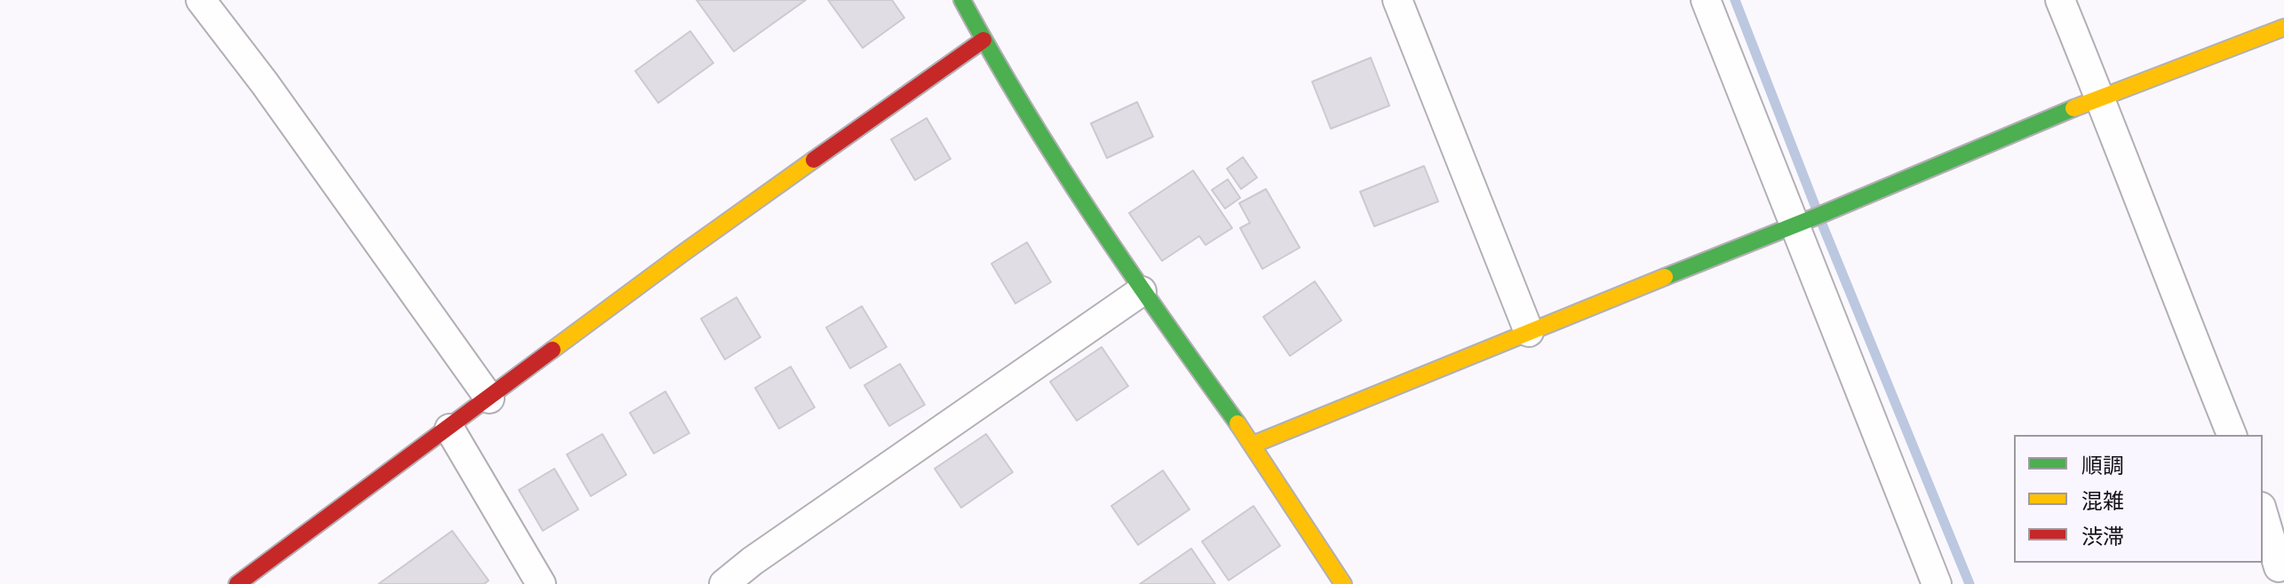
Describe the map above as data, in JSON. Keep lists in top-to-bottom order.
{
  "legend": ["順調", "混雑", "渋滞"]
}
